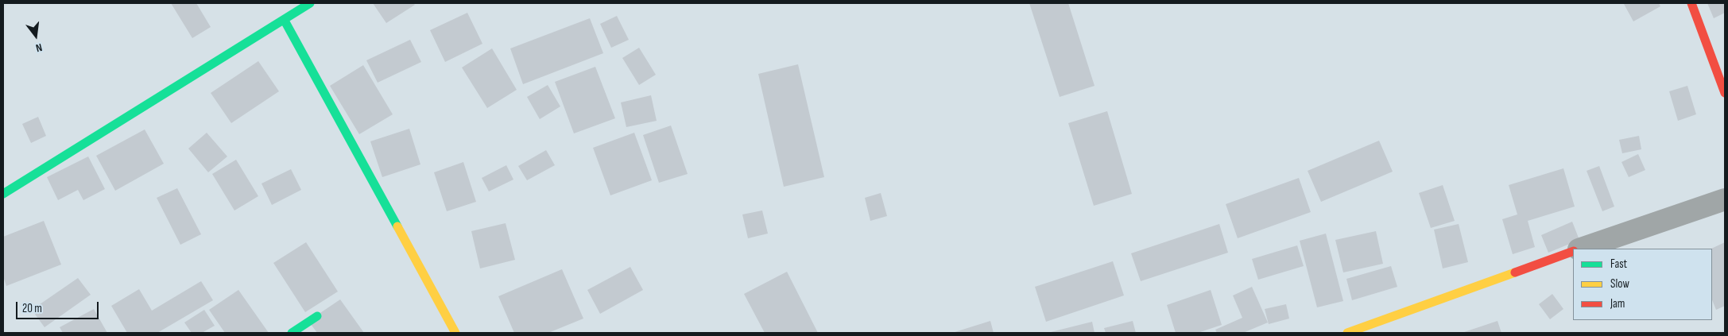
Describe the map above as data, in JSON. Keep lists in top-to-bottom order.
{
  "legend": ["Fast", "Slow", "Jam"],
  "scale_bar": "20 m",
  "north": "bottom"
}
